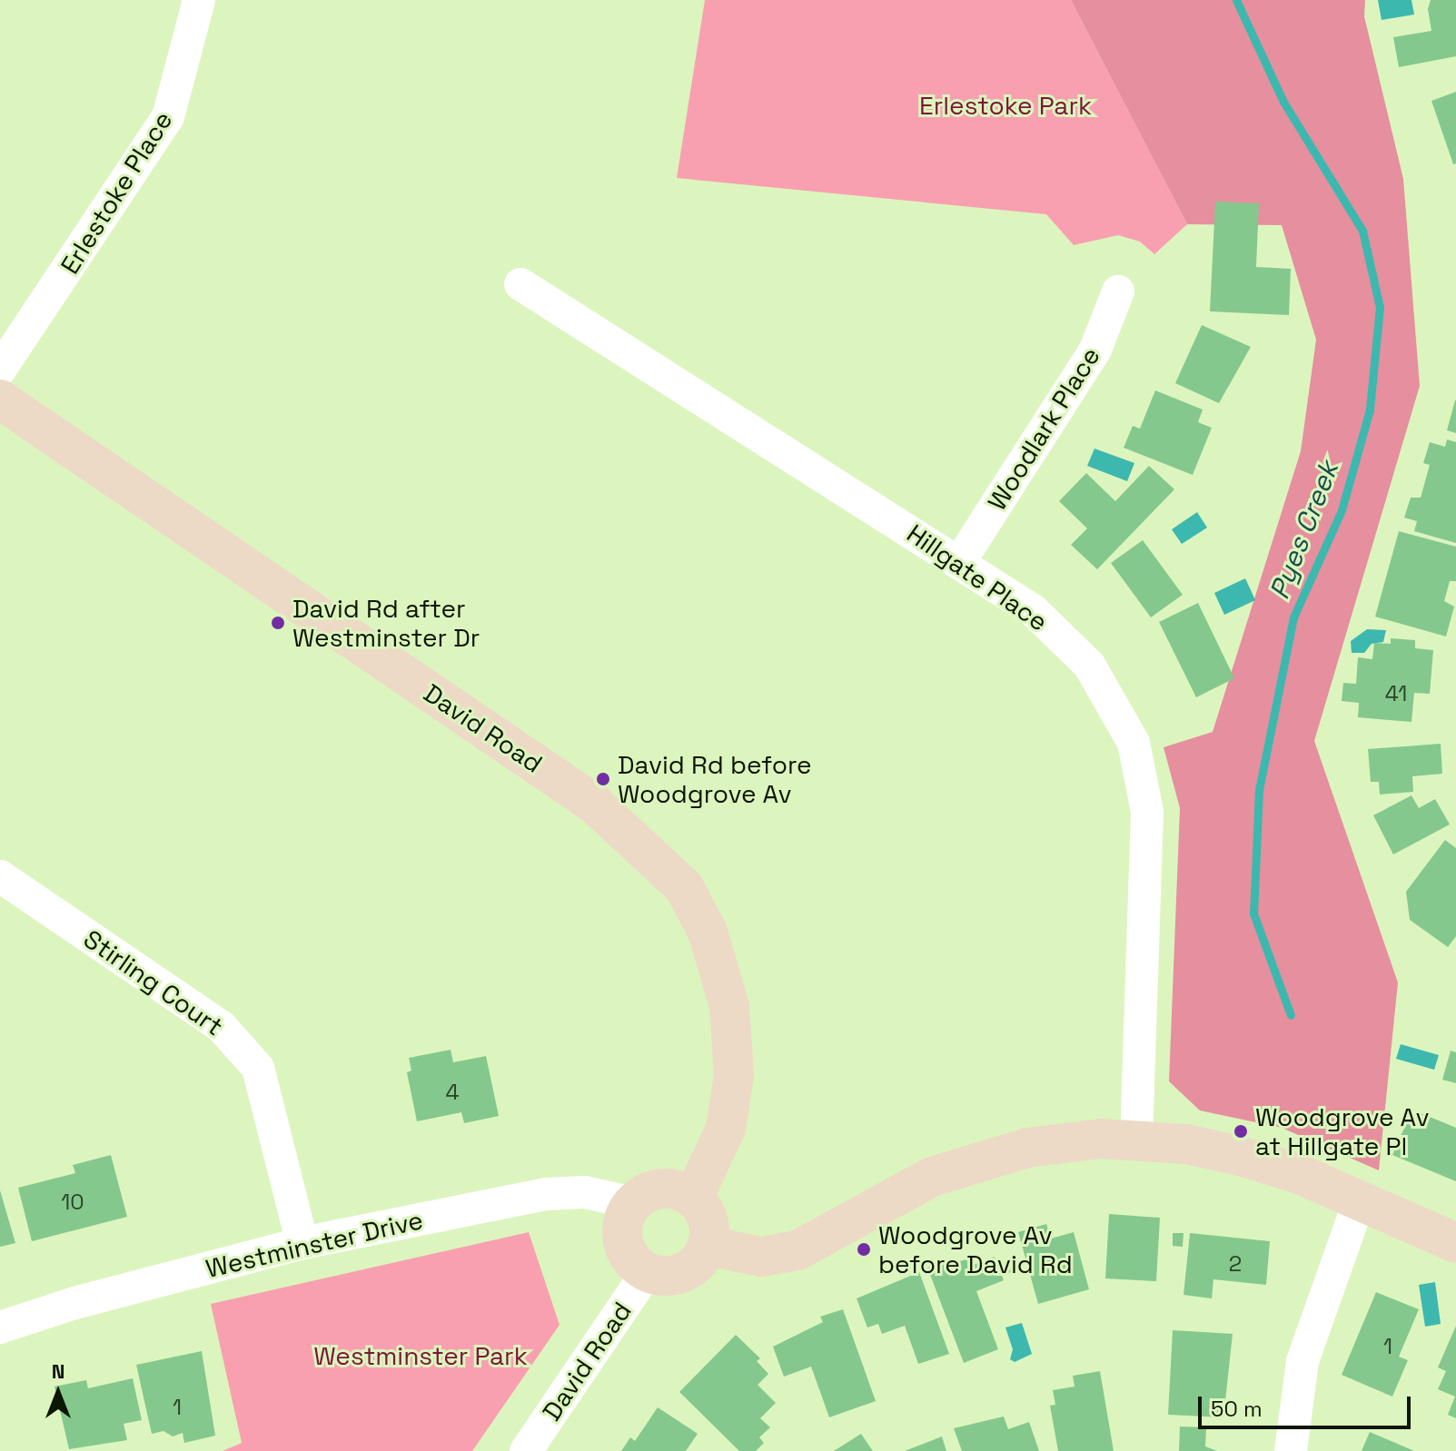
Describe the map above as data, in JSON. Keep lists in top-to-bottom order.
{
  "streets": {
    "street": [
      "Erlestoke Place",
      "Woodlark Place",
      "Hillgate Place",
      "David Road",
      "Stirling Court",
      "Westminster Drive"
    ]
  },
  "crossings": [
    ["Woodlark Place", "Hillgate Place"],
    ["David Road", "Westminster Drive"],
    ["Stirling Court", "Westminster Drive"]
  ],
  "water": ["Pyes Creek"],
  "parks": ["Erlestoke Park", "Westminster Park"],
  "places": [
    "David Rd after Westminster Dr",
    "David Rd before Woodgrove Av",
    "Woodgrove Av at Hillgate Pl",
    "Woodgrove Av before David Rd"
  ],
  "house_numbers": [
    "41",
    "4",
    "10",
    "2",
    "1",
    "1"
  ],
  "scale_bar": "50 m",
  "north": "top"
}
